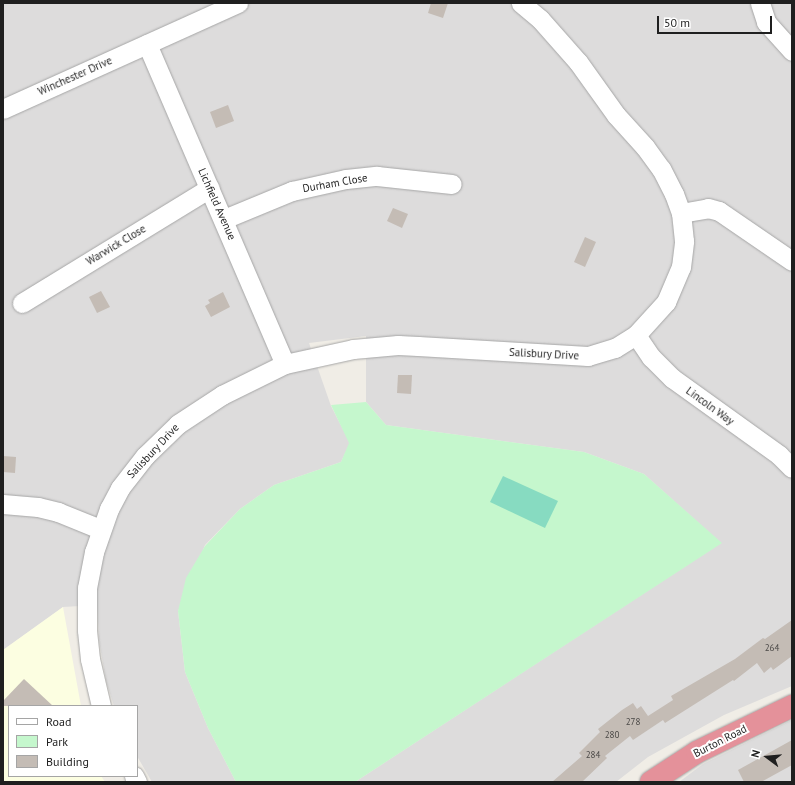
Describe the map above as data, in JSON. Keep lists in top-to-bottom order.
{
  "streets": {
    "highway": ["Burton Road"],
    "street": [
      "Winchester Drive",
      "Durham Close",
      "Lichfield Avenue",
      "Warwick Close",
      "Salisbury Drive",
      "Lincoln Way"
    ]
  },
  "crossings": [
    ["Winchester Drive", "Lichfield Avenue"],
    ["Durham Close", "Lichfield Avenue"],
    ["Lichfield Avenue", "Warwick Close"],
    ["Lichfield Avenue", "Salisbury Drive"],
    ["Salisbury Drive", "Lincoln Way"]
  ],
  "house_numbers": [
    "264",
    "278",
    "280",
    "284"
  ],
  "legend": ["Road", "Park", "Building"],
  "scale_bar": "50 m",
  "north": "left"
}
